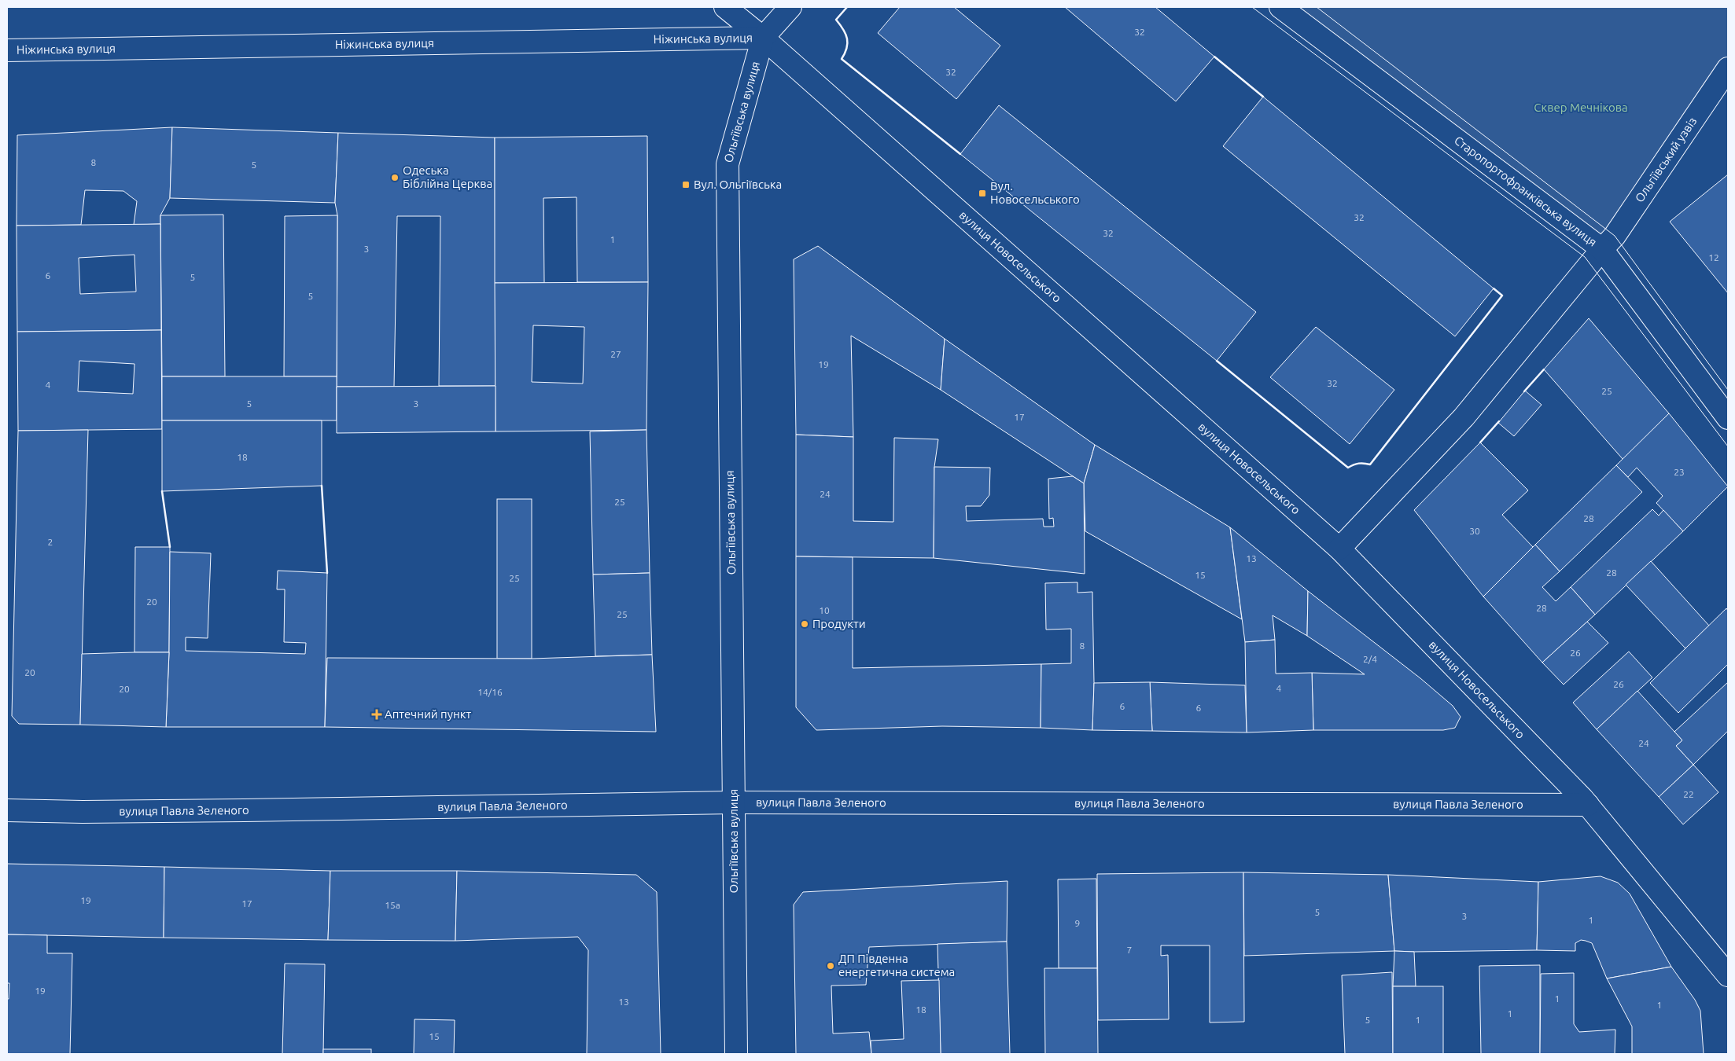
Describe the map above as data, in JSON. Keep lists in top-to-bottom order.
{
  "streets": {
    "street": [
      "Ніжинська вулиця",
      "Ольгіївська вулиця",
      "Ольгіївський узвіз",
      "Старопортофранківська вулиця",
      "вулиця Новосельського",
      "вулиця Павла Зеленого"
    ]
  },
  "crossings": [
    ["Ніжинська вулиця", "Ольгіївська вулиця"],
    ["Ніжинська вулиця", "вулиця Новосельського"],
    ["Ольгіївська вулиця", "вулиця Новосельського"],
    ["Ольгіївська вулиця", "вулиця Павла Зеленого"],
    ["Ольгіївський узвіз", "Старопортофранківська вулиця"],
    ["Ольгіївський узвіз", "вулиця Новосельського"],
    ["вулиця Новосельського", "вулиця Павла Зеленого"]
  ],
  "parks": ["Сквер Мечнікова"],
  "places": {
    "other": ["Одеська Біблійна Церква", "Продукти", "ДП Південна енергетична система"],
    "transit": ["Вул. Ольгіївська", "Вул. Новосельського"],
    "health": ["Аптечний пункт"]
  },
  "house_numbers": [
    "32",
    "32",
    "8",
    "5",
    "32",
    "32",
    "1",
    "3",
    "12",
    "6",
    "5",
    "5",
    "27",
    "19",
    "32",
    "4",
    "25",
    "5",
    "3",
    "17",
    "18",
    "23",
    "24",
    "25",
    "28",
    "30",
    "2",
    "13",
    "28",
    "15",
    "25",
    "20",
    "28",
    "10",
    "25",
    "8",
    "26",
    "2/4",
    "20",
    "26",
    "4",
    "20",
    "14/16",
    "6",
    "6",
    "24",
    "22",
    "19",
    "17",
    "15а",
    "5",
    "3",
    "1",
    "9",
    "7",
    "19",
    "1",
    "13",
    "1",
    "18",
    "1",
    "5",
    "1",
    "15"
  ]
}
